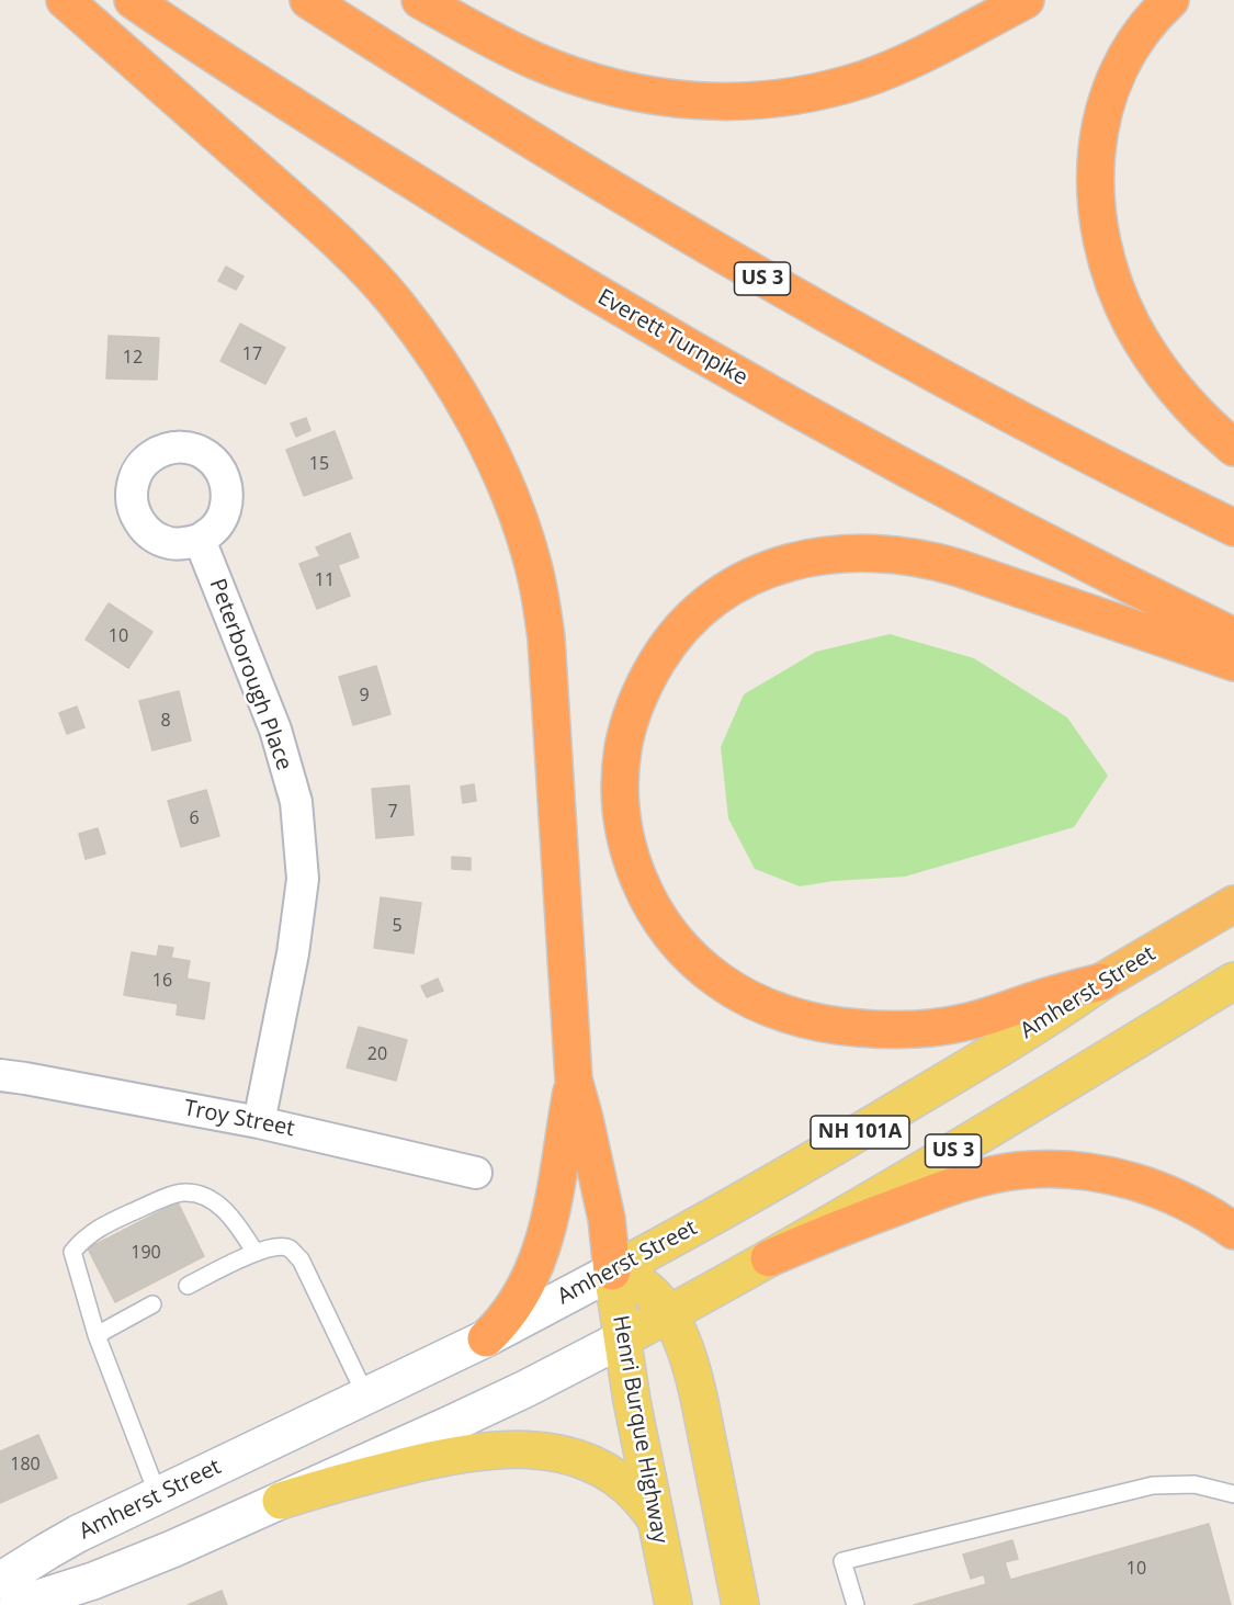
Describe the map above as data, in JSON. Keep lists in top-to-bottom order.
{
  "streets": {
    "highway": [
      "US 3",
      "Everett Turnpike",
      "Amherst Street",
      "NH 101A"
    ],
    "main road": ["Henri Burque Highway"],
    "street": ["Peterborough Place", "Troy Street"]
  },
  "crossings": [
    ["US 3", "Henri Burque Highway"],
    ["Peterborough Place", "Troy Street"],
    ["Amherst Street", "Henri Burque Highway"]
  ],
  "house_numbers": [
    "17",
    "12",
    "15",
    "11",
    "10",
    "9",
    "8",
    "7",
    "6",
    "5",
    "16",
    "20",
    "190",
    "180",
    "10"
  ]
}
